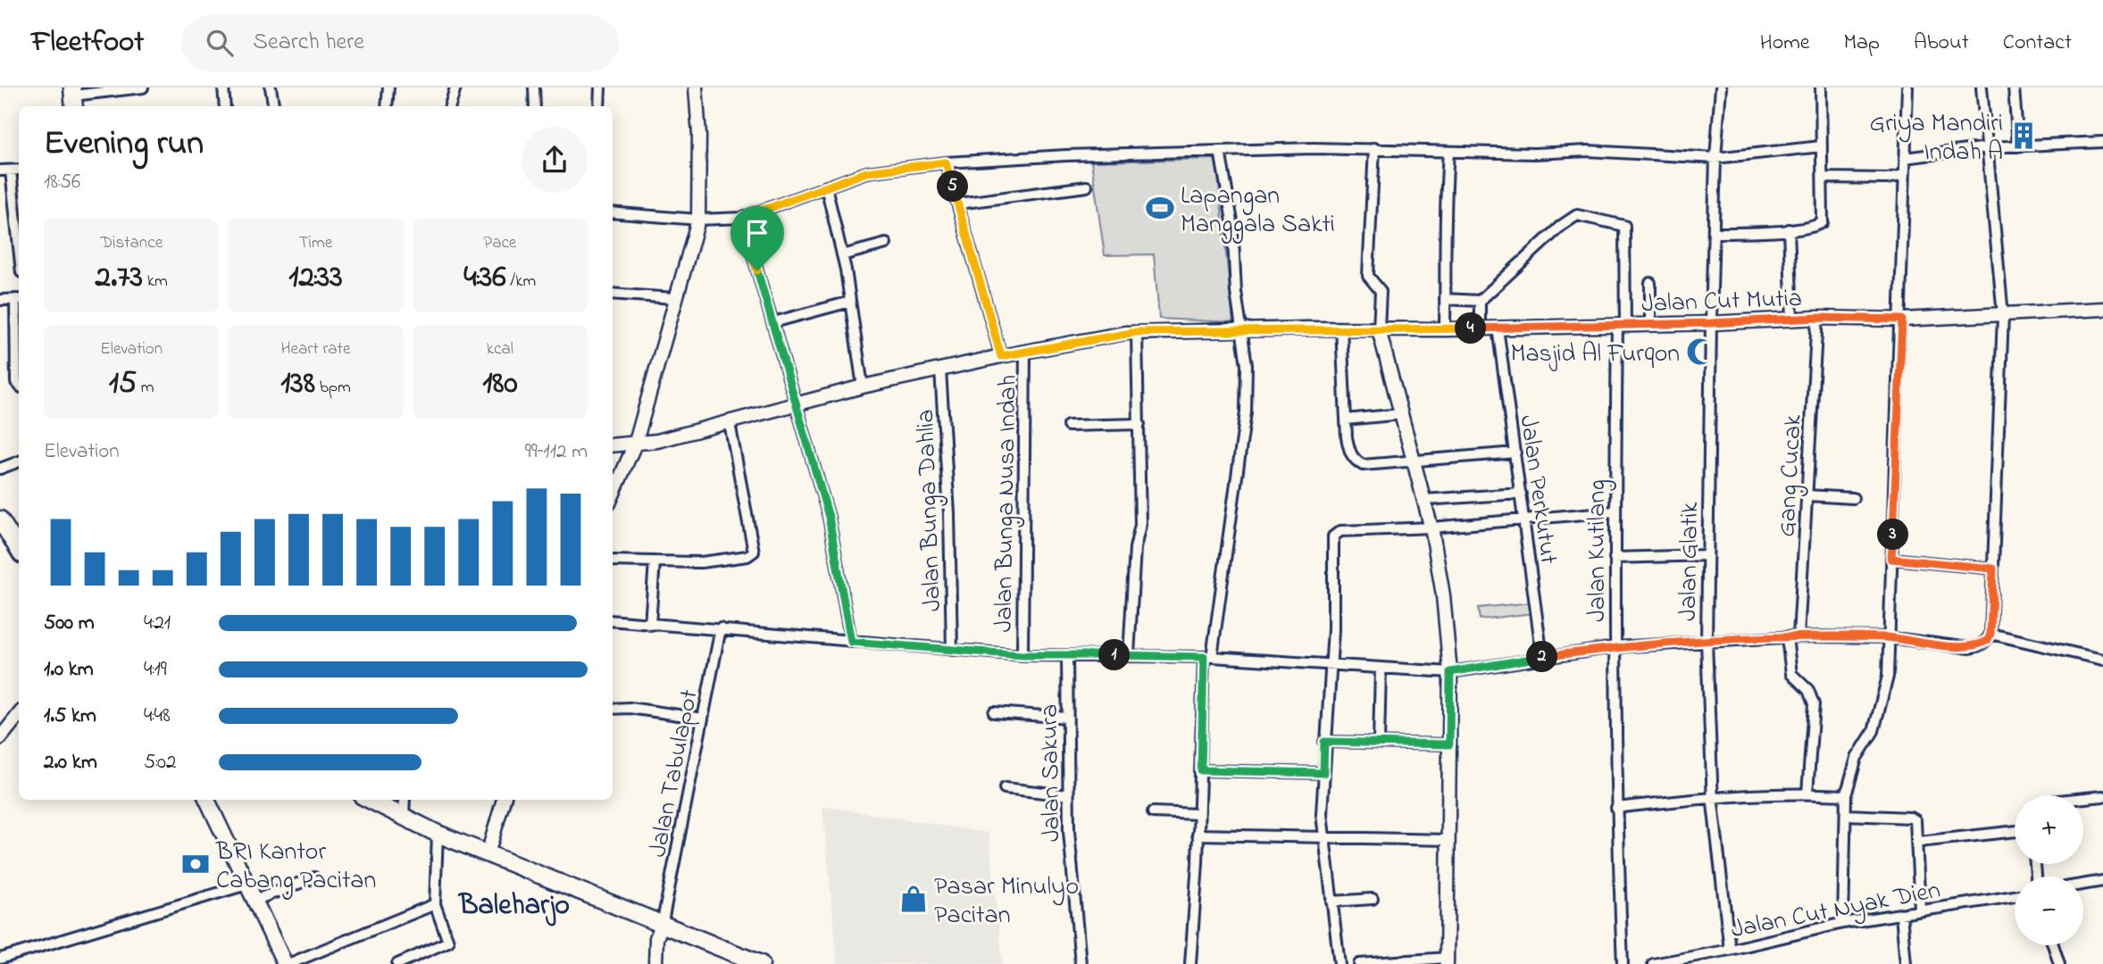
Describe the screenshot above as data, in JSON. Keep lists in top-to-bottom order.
{
  "streets": {
    "street": [
      "Jalan Cut Mutia",
      "Gang Cucak",
      "Jalan Perkutut",
      "Jalan Bunga Nusa Indah",
      "Jalan Bunga Dahlia",
      "Jalan Kutilang",
      "Jalan Glatik",
      "Jalan Tabulapot",
      "Jalan Sakura",
      "Jalan Cut Nyak Dien"
    ]
  },
  "crossings": [
    ["Jalan Cut Mutia", "Gang Cucak"],
    ["Jalan Cut Mutia", "Jalan Perkutut"],
    ["Jalan Cut Mutia", "Jalan Bunga Nusa Indah"],
    ["Jalan Cut Mutia", "Jalan Bunga Dahlia"],
    ["Jalan Cut Mutia", "Jalan Kutilang"],
    ["Jalan Cut Mutia", "Jalan Glatik"],
    ["Jalan Glatik", "Jalan Cut Nyak Dien"]
  ],
  "districts": ["Baleharjo"],
  "places": {
    "building": ["Griya Mandiri Indah A"],
    "sports": ["Lapangan Manggala Sakti"],
    "mosque": ["Masjid Al Furqon"],
    "bank": ["BRI Kantor Cabang Pacitan"],
    "shop": ["Pasar Minulyo Pacitan"]
  },
  "page": {
    "header": "Fleetfoot",
    "search": "Search here",
    "nav": [
      "Home",
      "Map",
      "About",
      "Contact"
    ],
    "heading": ["Evening run", "18:56"],
    "pins": [
      "5",
      "4",
      "3",
      "1",
      "2"
    ],
    "stats": [
      ["Distance", "2.73 km"],
      ["Time", "12:33"],
      ["Pace", "4:36 /km"],
      ["Elevation", "15 m"],
      ["Heart rate", "138 bpm"],
      ["kcal", "180"]
    ],
    "chart": ["Elevation", "99–112 m"],
    "list": [
      {
        "name": "500 m",
        "note": "4:21"
      },
      {
        "name": "1.0 km",
        "note": "4:19"
      },
      {
        "name": "1.5 km",
        "note": "4:48"
      },
      {
        "name": "2.0 km",
        "note": "5:02"
      }
    ],
    "map_buttons": ["+", "−"]
  }
}
